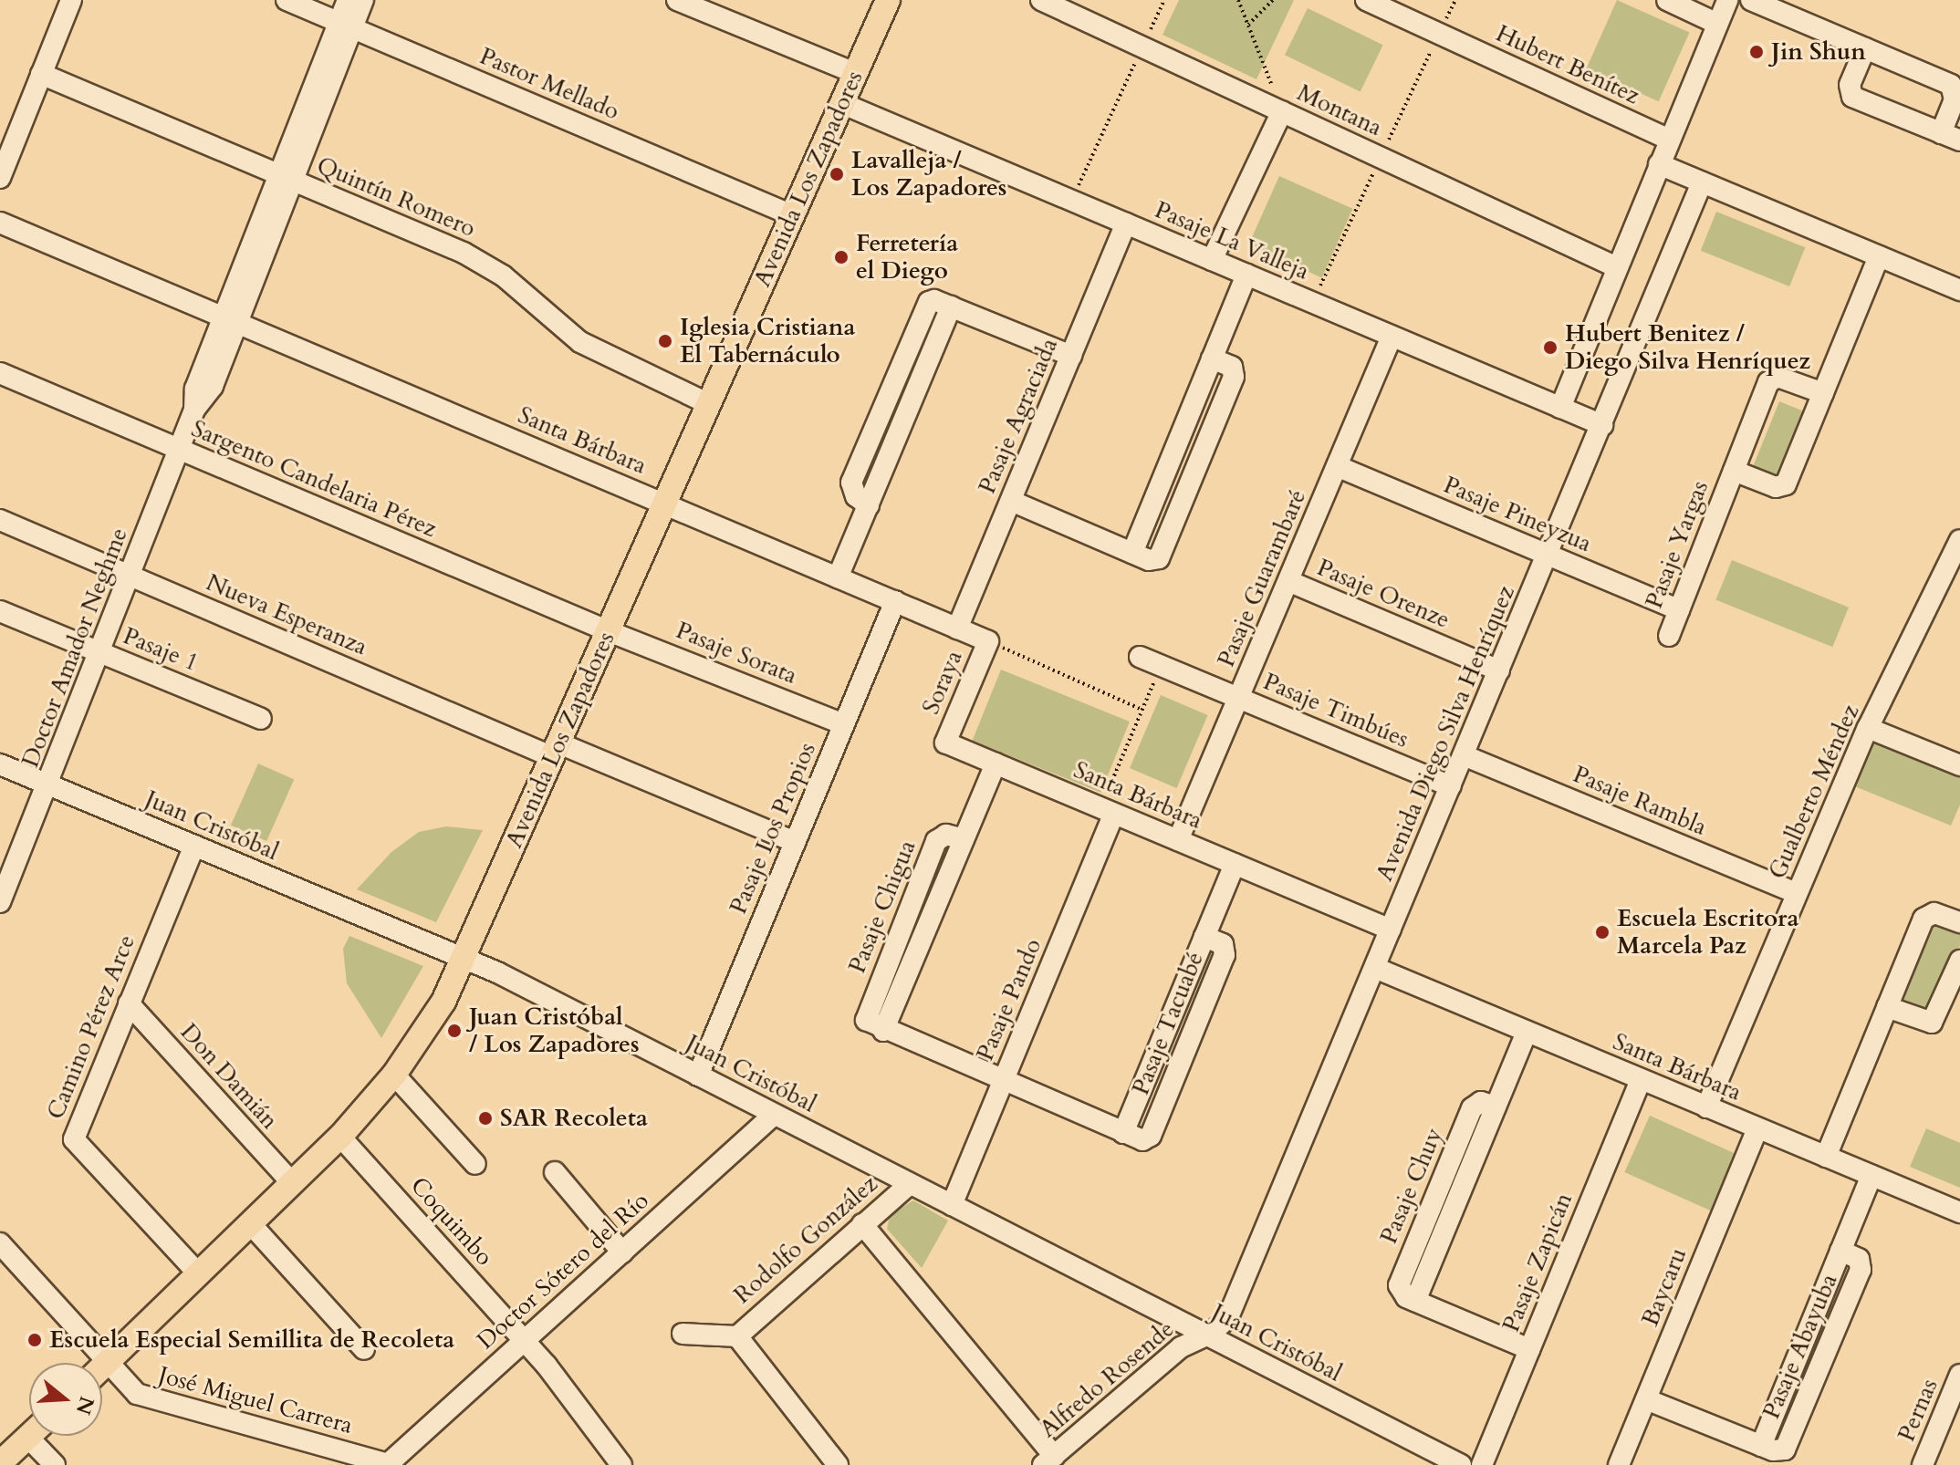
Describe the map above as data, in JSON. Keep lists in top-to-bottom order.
{
  "streets": {
    "main road": ["Avenida Los Zapadores"],
    "street": [
      "Hubert Benítez",
      "Pastor Mellado",
      "Montana",
      "Quintín Romero",
      "Pasaje La Valleja",
      "Pasaje Agraciada",
      "Santa Bárbara",
      "Sargento Candelaria Pérez",
      "Pasaje Pineyzua",
      "Pasaje Yargas",
      "Pasaje Guarambaré",
      "Pasaje Orenze",
      "Nueva Esperanza",
      "Doctor Amador Neghme",
      "Pasaje 1",
      "Pasaje Sorata",
      "Soraya",
      "Pasaje Timbúes",
      "Avenida Diego Silva Henríquez",
      "Gualberto Méndez",
      "Pasaje Rambla",
      "Juan Cristóbal",
      "Pasaje Los Propios",
      "Pasaje Chigua",
      "Pasaje Pando",
      "Pasaje Tacuabé",
      "Camino Pérez Arce",
      "Don Damián",
      "Pasaje Chuy",
      "Coquimbo",
      "Rodolfo González",
      "Pasaje Zapicán",
      "Doctor Sótero del Río",
      "Baycaru",
      "Pasaje Abayuba",
      "Alfredo Rosende",
      "José Miguel Carrera",
      "Pernas"
    ]
  },
  "crossings": [
    ["Pastor Mellado", "Avenida Los Zapadores"],
    ["Pastor Mellado", "Doctor Amador Neghme"],
    ["Avenida Los Zapadores", "Quintín Romero"],
    ["Avenida Los Zapadores", "Pasaje La Valleja"],
    ["Avenida Los Zapadores", "Santa Bárbara"],
    ["Avenida Los Zapadores", "Sargento Candelaria Pérez"],
    ["Avenida Los Zapadores", "Nueva Esperanza"],
    ["Avenida Los Zapadores", "Pasaje Sorata"],
    ["Avenida Los Zapadores", "Juan Cristóbal"],
    ["Avenida Los Zapadores", "Camino Pérez Arce"],
    ["Avenida Los Zapadores", "Don Damián"],
    ["Avenida Los Zapadores", "Coquimbo"],
    ["Avenida Los Zapadores", "José Miguel Carrera"],
    ["Quintín Romero", "Doctor Amador Neghme"],
    ["Pasaje La Valleja", "Pasaje Agraciada"],
    ["Pasaje La Valleja", "Pasaje Guarambaré"],
    ["Pasaje La Valleja", "Avenida Diego Silva Henríquez"],
    ["Pasaje Agraciada", "Santa Bárbara"],
    ["Santa Bárbara", "Pasaje Guarambaré"],
    ["Santa Bárbara", "Doctor Amador Neghme"],
    ["Santa Bárbara", "Soraya"],
    ["Santa Bárbara", "Avenida Diego Silva Henríquez"],
    ["Santa Bárbara", "Gualberto Méndez"],
    ["Santa Bárbara", "Pasaje Los Propios"],
    ["Santa Bárbara", "Pasaje Chigua"],
    ["Santa Bárbara", "Pasaje Pando"],
    ["Santa Bárbara", "Pasaje Tacuabé"],
    ["Santa Bárbara", "Pasaje Chuy"],
    ["Santa Bárbara", "Pasaje Zapicán"],
    ["Santa Bárbara", "Baycaru"],
    ["Santa Bárbara", "Pasaje Abayuba"],
    ["Sargento Candelaria Pérez", "Doctor Amador Neghme"],
    ["Sargento Candelaria Pérez", "Pasaje Sorata"],
    ["Pasaje Pineyzua", "Pasaje Yargas"],
    ["Pasaje Pineyzua", "Pasaje Guarambaré"],
    ["Pasaje Pineyzua", "Avenida Diego Silva Henríquez"],
    ["Pasaje Guarambaré", "Pasaje Orenze"],
    ["Pasaje Guarambaré", "Pasaje Timbúes"],
    ["Pasaje Orenze", "Avenida Diego Silva Henríquez"],
    ["Nueva Esperanza", "Doctor Amador Neghme"],
    ["Nueva Esperanza", "Pasaje Los Propios"],
    ["Doctor Amador Neghme", "Pasaje 1"],
    ["Doctor Amador Neghme", "Juan Cristóbal"],
    ["Pasaje Sorata", "Pasaje Los Propios"],
    ["Pasaje Timbúes", "Avenida Diego Silva Henríquez"],
    ["Avenida Diego Silva Henríquez", "Pasaje Rambla"],
    ["Avenida Diego Silva Henríquez", "Juan Cristóbal"],
    ["Avenida Diego Silva Henríquez", "Alfredo Rosende"],
    ["Gualberto Méndez", "Pasaje Rambla"],
    ["Juan Cristóbal", "Pasaje Los Propios"],
    ["Juan Cristóbal", "Pasaje Pando"],
    ["Juan Cristóbal", "Camino Pérez Arce"],
    ["Juan Cristóbal", "Rodolfo González"],
    ["Juan Cristóbal", "Doctor Sótero del Río"],
    ["Juan Cristóbal", "Alfredo Rosende"],
    ["Pasaje Chigua", "Pasaje Pando"],
    ["Camino Pérez Arce", "Don Damián"],
    ["Pasaje Chuy", "Pasaje Zapicán"],
    ["Coquimbo", "Doctor Sótero del Río"],
    ["Doctor Sótero del Río", "José Miguel Carrera"],
    ["Baycaru", "Pasaje Abayuba"]
  ],
  "places": [
    "Jin Shun",
    "Lavalleja / Los Zapadores",
    "Ferretería el Diego",
    "Iglesia Cristiana El Tabernáculo",
    "Hubert Benitez / Diego Silva Henríquez",
    "Escuela Escritora Marcela Paz",
    "Juan Cristóbal / Los Zapadores",
    "SAR Recoleta",
    "Escuela Especial Semillita de Recoleta"
  ],
  "north": "right"
}
